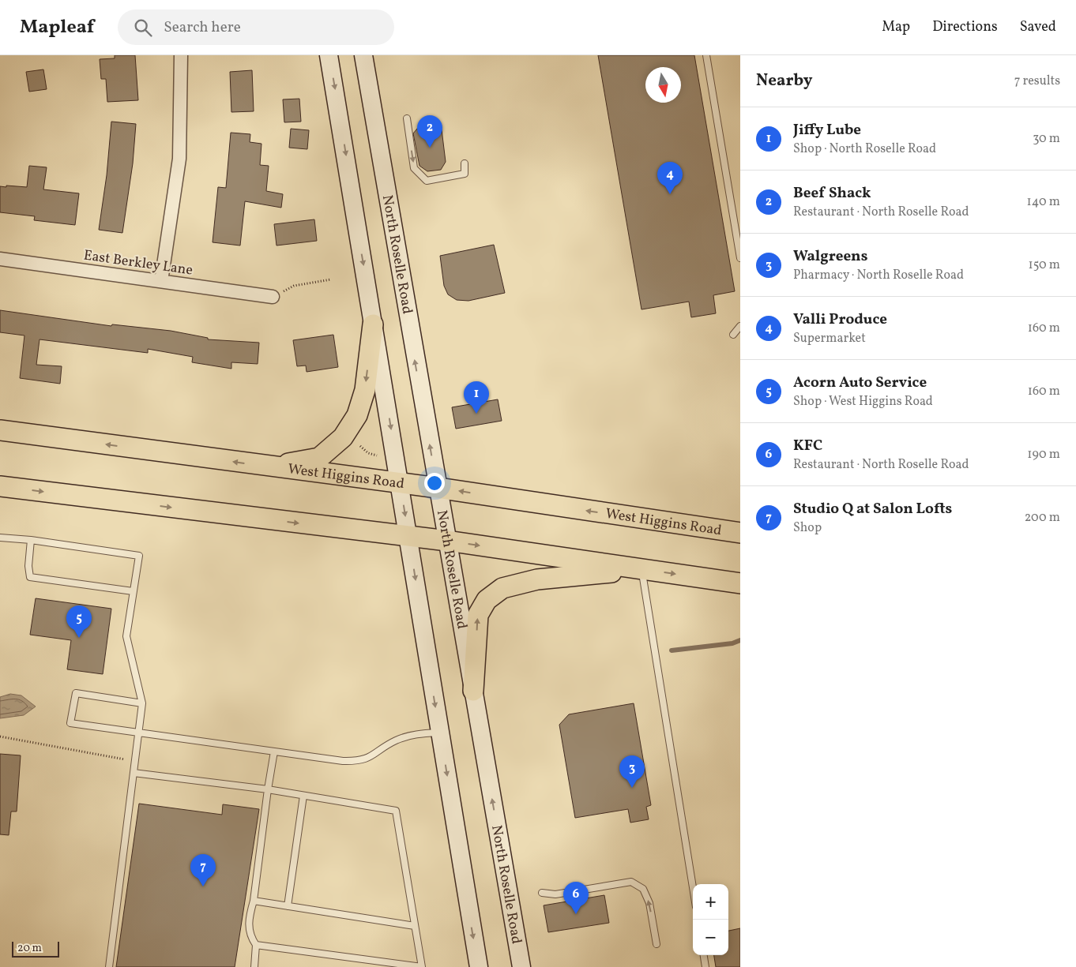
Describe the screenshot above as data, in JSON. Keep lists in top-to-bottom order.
{
  "streets": {
    "main road": ["North Roselle Road", "West Higgins Road"],
    "street": ["East Berkley Lane"]
  },
  "crossings": [
    ["North Roselle Road", "West Higgins Road"]
  ],
  "scale_bar": "20 m",
  "north": "bottom",
  "page": {
    "header": "Mapleaf",
    "search": "Search here",
    "nav": ["Map", "Directions", "Saved"],
    "heading": ["Nearby", "7 results"],
    "list": [
      {
        "mark": "1",
        "name": "Jiffy Lube",
        "note": "Shop · North Roselle Road",
        "value": "30 m"
      },
      {
        "mark": "2",
        "name": "Beef Shack",
        "note": "Restaurant · North Roselle Road",
        "value": "140 m"
      },
      {
        "mark": "3",
        "name": "Walgreens",
        "note": "Pharmacy · North Roselle Road",
        "value": "150 m"
      },
      {
        "mark": "4",
        "name": "Valli Produce",
        "note": "Supermarket",
        "value": "160 m"
      },
      {
        "mark": "5",
        "name": "Acorn Auto Service",
        "note": "Shop · West Higgins Road",
        "value": "160 m"
      },
      {
        "mark": "6",
        "name": "KFC",
        "note": "Restaurant · North Roselle Road",
        "value": "190 m"
      },
      {
        "mark": "7",
        "name": "Studio Q at Salon Lofts",
        "note": "Shop",
        "value": "200 m"
      }
    ],
    "pins": [
      "2",
      "4",
      "1",
      "5",
      "3",
      "7",
      "6"
    ],
    "map_buttons": ["+", "−"],
    "scale": "20 m"
  }
}
